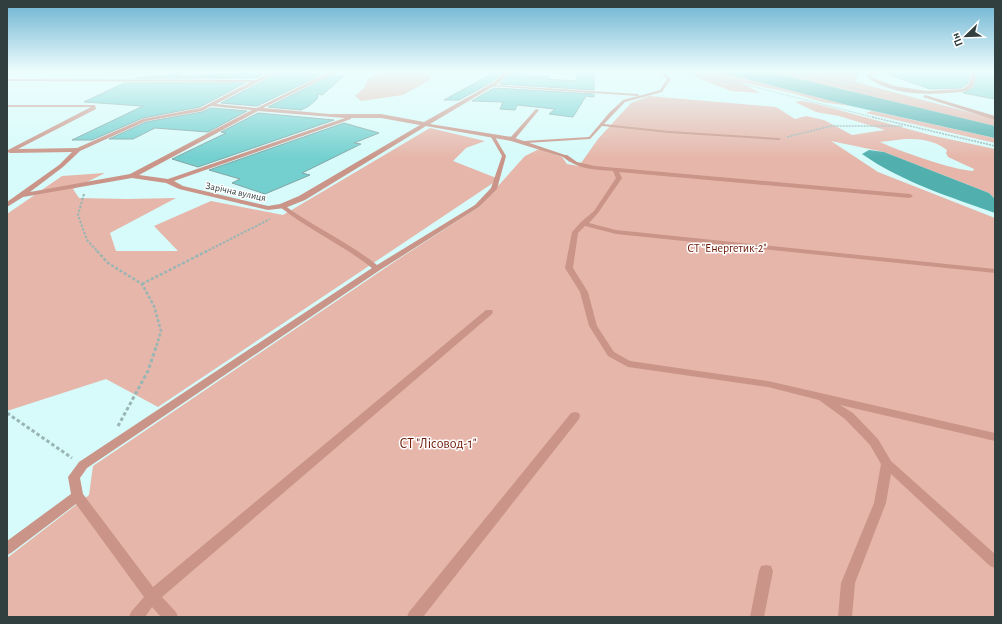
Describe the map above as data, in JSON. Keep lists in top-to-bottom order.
{
  "streets": {
    "street": ["Зарічна вулиця"]
  },
  "parks": ["СТ \"Енергетик-2\"", "СТ \"Лісовод-1\""],
  "north": "bottom left"
}
